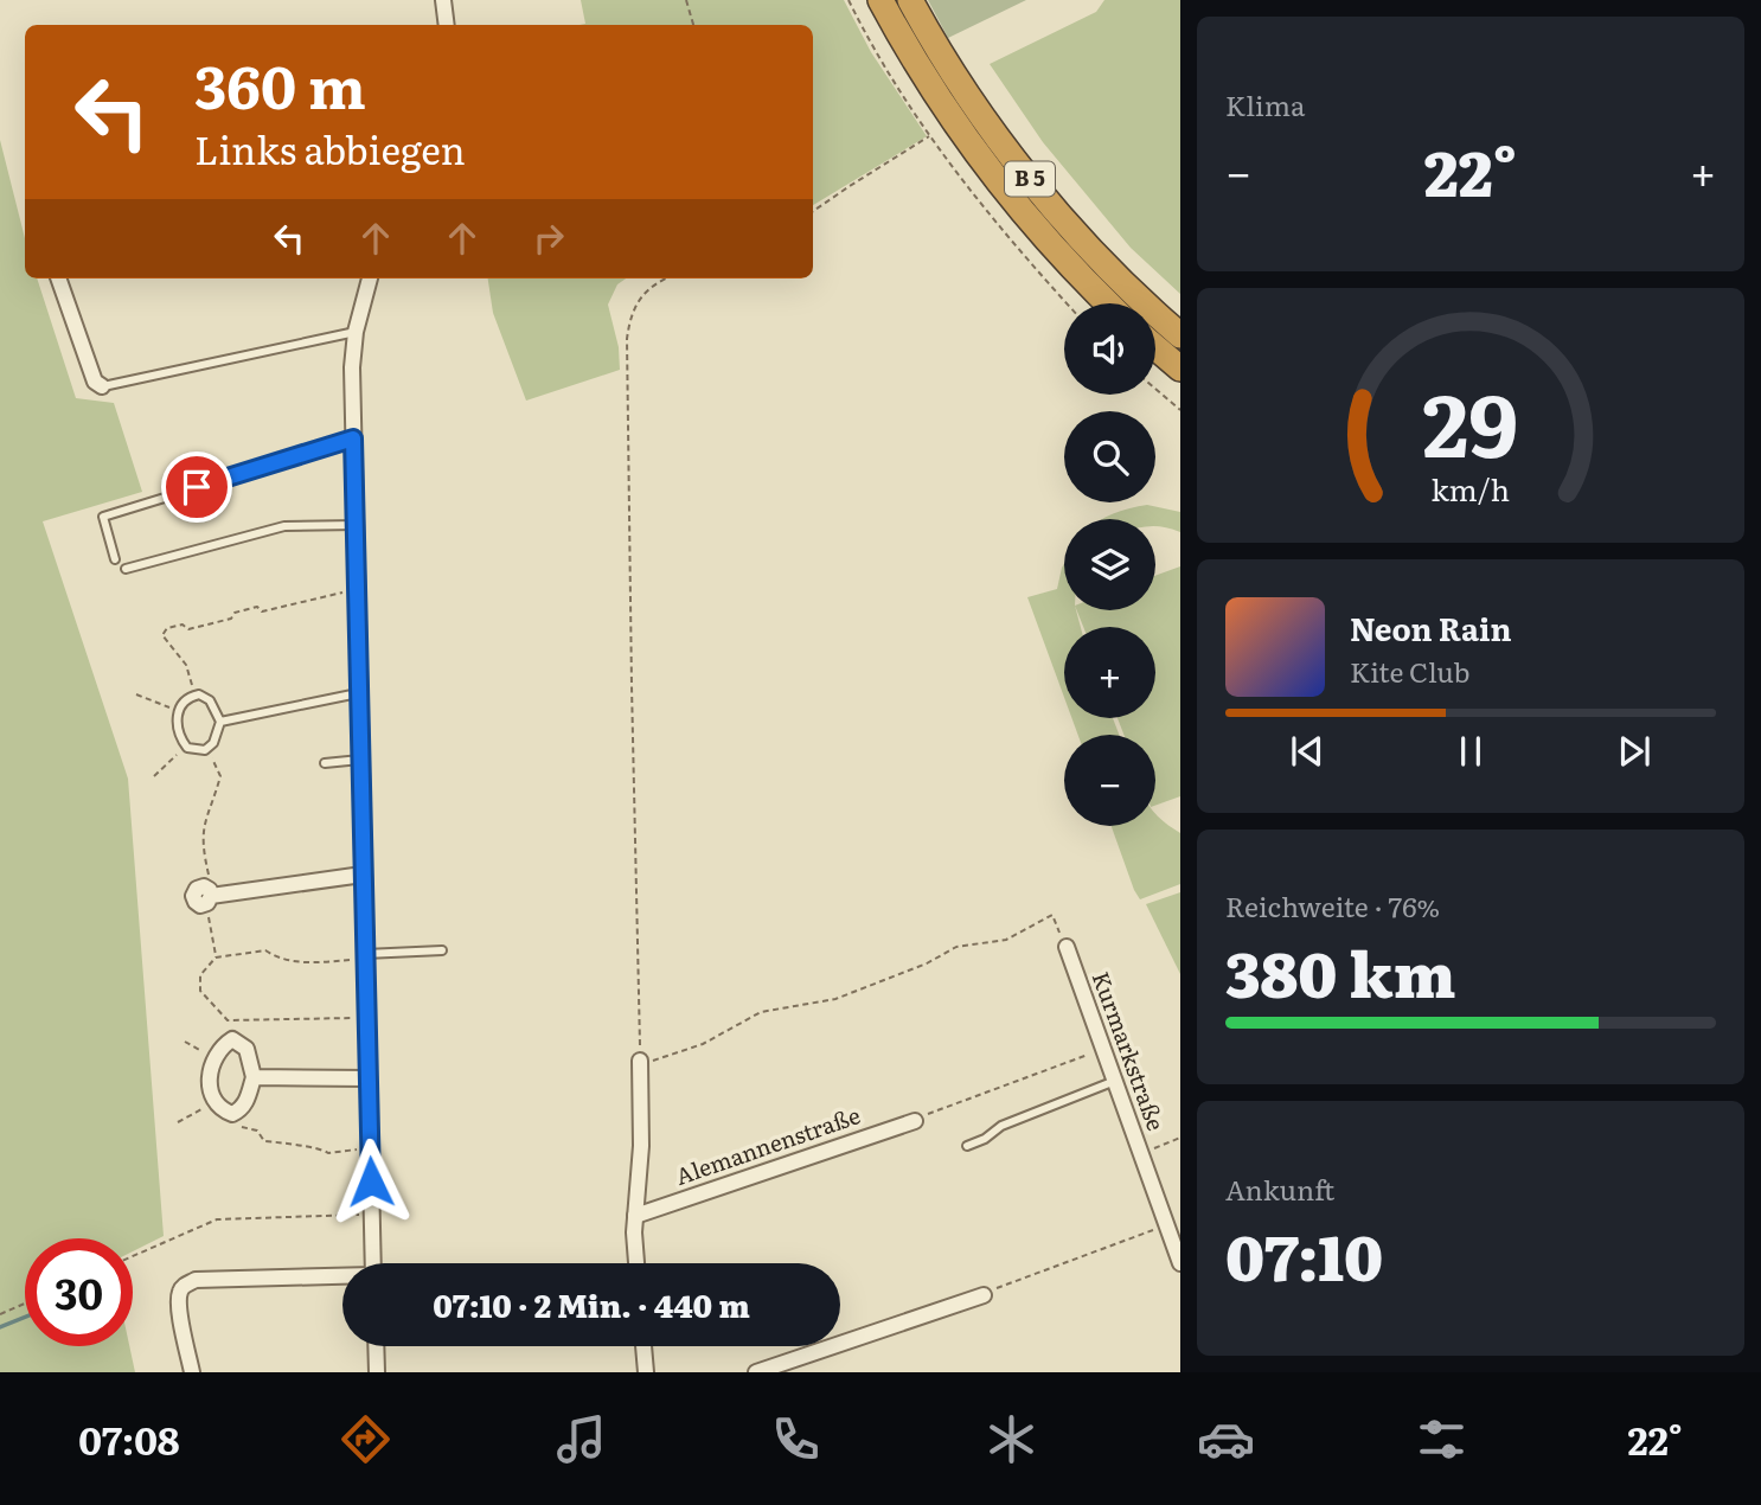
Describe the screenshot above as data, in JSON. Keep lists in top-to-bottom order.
{
  "streets": {
    "highway": ["B 5"],
    "street": ["Kurmarkstraße", "Alemannenstraße"]
  },
  "page": {
    "tile": [
      "Klima",
      ["Reichweite · 76%", "380 km"],
      ["Ankunft", "07:10"]
    ],
    "turn": ["360 m", "Links abbiegen"],
    "heat": ["−", "22°", "+"],
    "map_buttons": ["+", "−"],
    "song": ["Neon Rain", "Kite Club"],
    "limit": "30",
    "trip": "07:10 · 2 Min. · 440 m",
    "tabs": ["07:08", "22°"],
    "gauge": ["29", "km/h"]
  }
}
